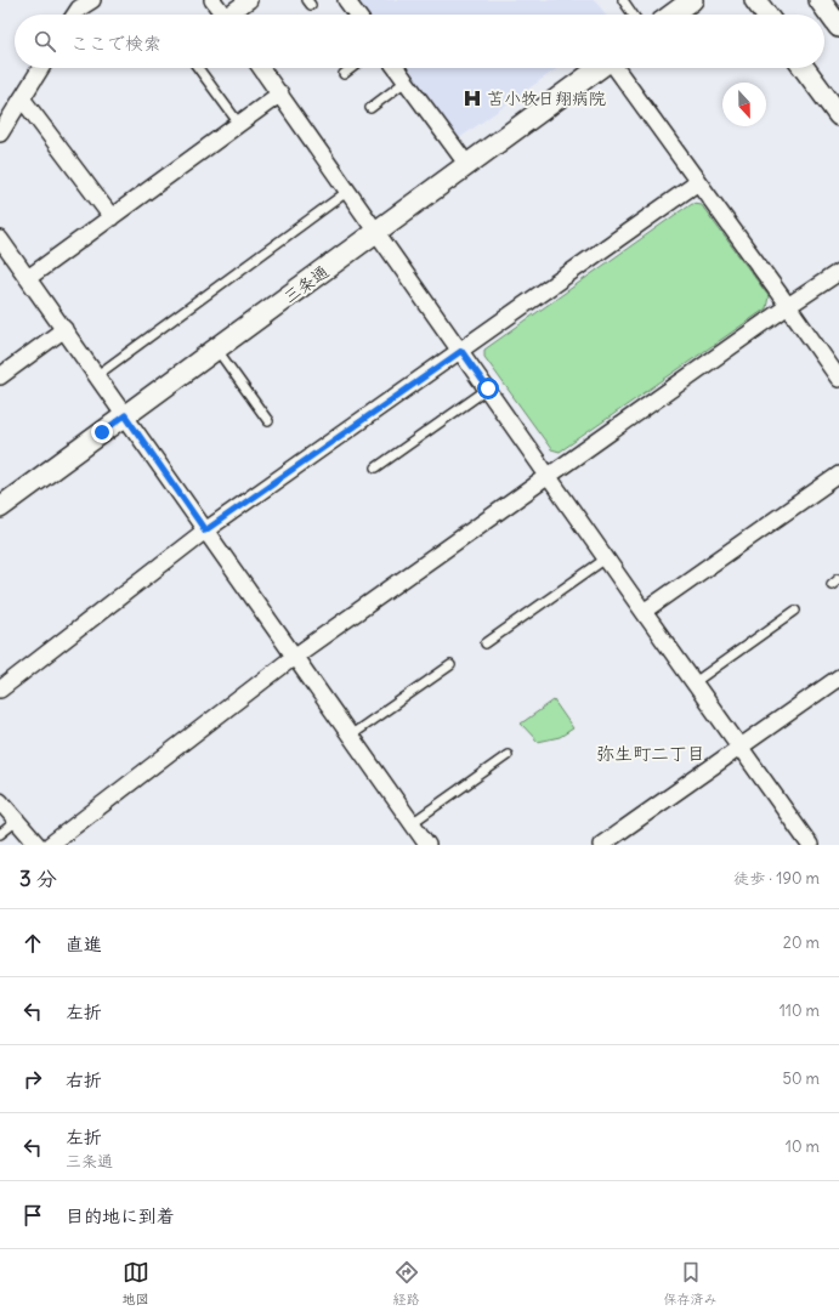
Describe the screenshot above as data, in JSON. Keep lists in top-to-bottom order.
{
  "streets": {
    "street": ["三条通"]
  },
  "districts": ["弥生町二丁目"],
  "places": {
    "hospital": ["苫小牧日翔病院"]
  },
  "north": "bottom",
  "page": {
    "search": "ここで検索",
    "heading": ["3 分", "徒歩 · 190 m"],
    "list": [
      ["直進", "20 m"],
      ["左折", "110 m"],
      ["右折", "50 m"],
      ["左折", "三条通", "10 m"],
      "目的地に到着"
    ],
    "nav": ["地図", "経路", "保存済み"]
  }
}
